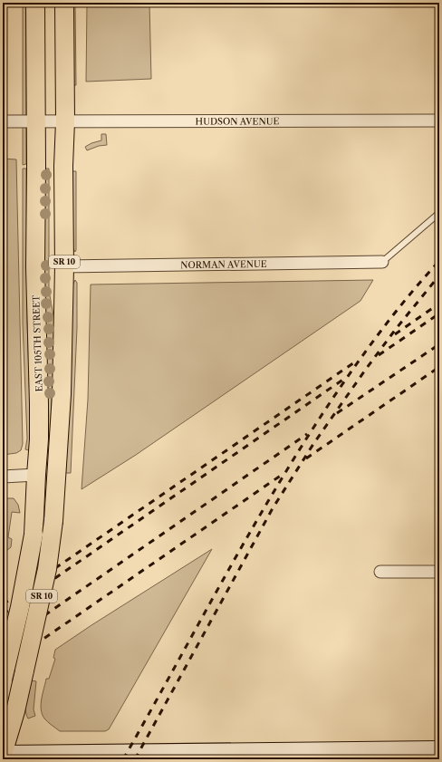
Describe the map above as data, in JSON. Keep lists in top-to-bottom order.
{
  "streets": {
    "main road": ["SR 10", "EAST 105TH STREET"],
    "street": ["HUDSON AVENUE", "NORMAN AVENUE"]
  },
  "crossings": [
    ["HUDSON AVENUE", "SR 10"],
    ["HUDSON AVENUE", "EAST 105TH STREET"],
    ["SR 10", "NORMAN AVENUE"]
  ]
}
